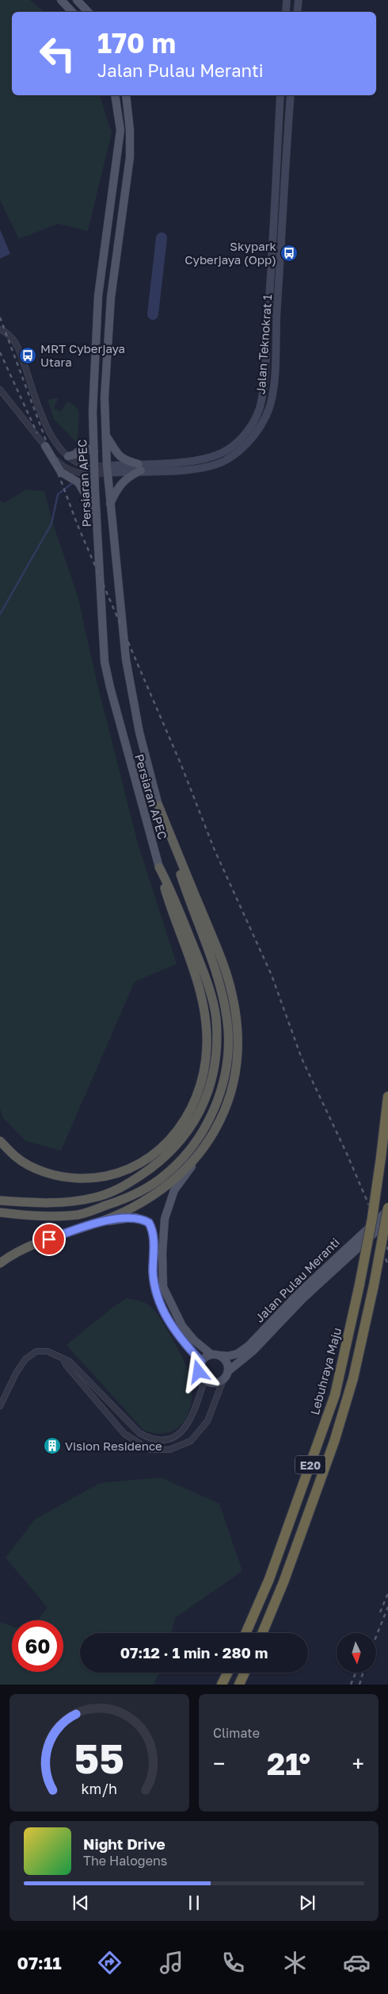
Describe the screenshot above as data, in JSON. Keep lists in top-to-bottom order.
{
  "streets": {
    "highway": ["Lebuhraya Maju", "E20"],
    "main road": ["Jalan Teknokrat 1", "Persiaran APEC", "Jalan Pulau Meranti"]
  },
  "crossings": [
    ["Jalan Teknokrat 1", "Persiaran APEC"],
    ["Jalan Pulau Meranti", "E20"]
  ],
  "places": {
    "bus stop": ["Skypark Cyberjaya (Opp)", "MRT Cyberjaya Utara"],
    "building": ["Vision Residence"]
  },
  "north": "bottom",
  "page": {
    "turn": ["170 m", "Jalan Pulau Meranti"],
    "limit": "60",
    "trip": "07:12 · 1 min · 280 m",
    "tile": "Climate",
    "heat": ["−", "21°", "+"],
    "song": ["Night Drive", "The Halogens"],
    "tabs": "07:11",
    "gauge": ["55", "km/h"]
  }
}
